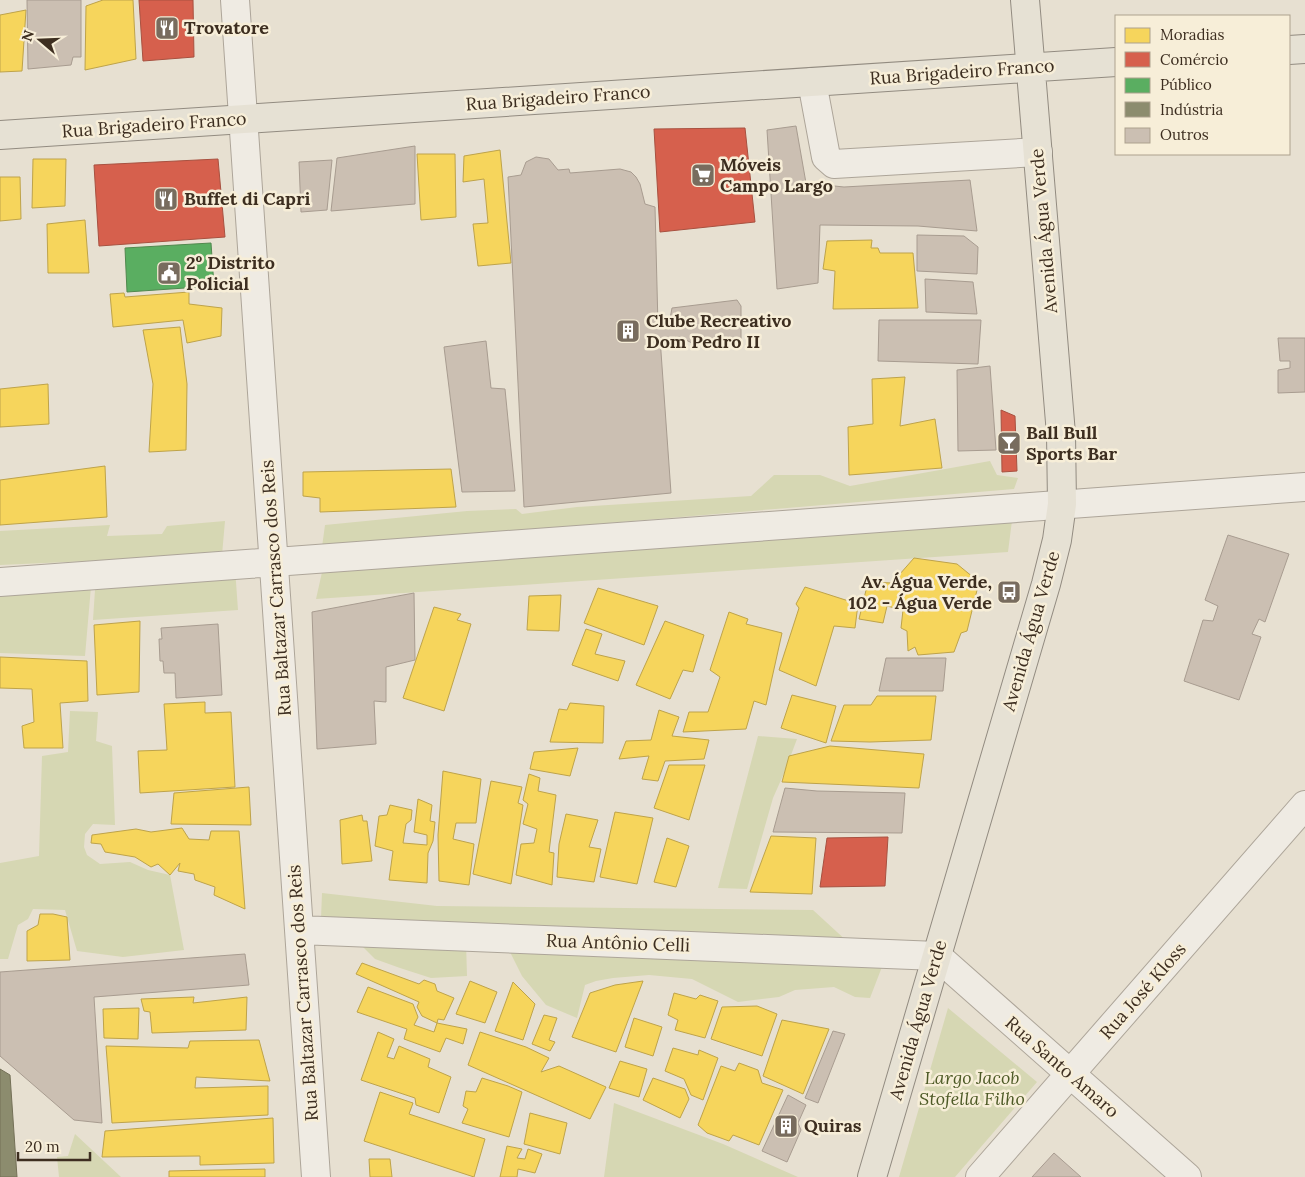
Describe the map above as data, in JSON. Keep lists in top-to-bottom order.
{
  "streets": {
    "main road": ["Rua Brigadeiro Franco", "Avenida Água Verde"],
    "street": [
      "Rua Baltazar Carrasco dos Reis",
      "Rua Antônio Celli",
      "Rua José Kloss",
      "Rua Santo Amaro"
    ]
  },
  "crossings": [
    ["Rua Brigadeiro Franco", "Avenida Água Verde"],
    ["Rua Brigadeiro Franco", "Rua Baltazar Carrasco dos Reis"],
    ["Avenida Água Verde", "Rua Antônio Celli"],
    ["Avenida Água Verde", "Rua Santo Amaro"],
    ["Rua Baltazar Carrasco dos Reis", "Rua Antônio Celli"],
    ["Rua Antônio Celli", "Rua Santo Amaro"],
    ["Rua José Kloss", "Rua Santo Amaro"]
  ],
  "parks": ["Largo Jacob Stofella Filho"],
  "places": {
    "restaurant": ["Trovatore", "Buffet di Capri"],
    "supermarket": ["Móveis Campo Largo"],
    "public building": ["2º Distrito Policial"],
    "building": ["Clube Recreativo Dom Pedro II", "Quiras"],
    "bar": ["Ball Bull Sports Bar"],
    "bus stop": ["Av. Água Verde, 102 - Água Verde"]
  },
  "legend": [
    "Moradias",
    "Comércio",
    "Público",
    "Indústria",
    "Outros"
  ],
  "scale_bar": "20 m",
  "north": "left"
}
